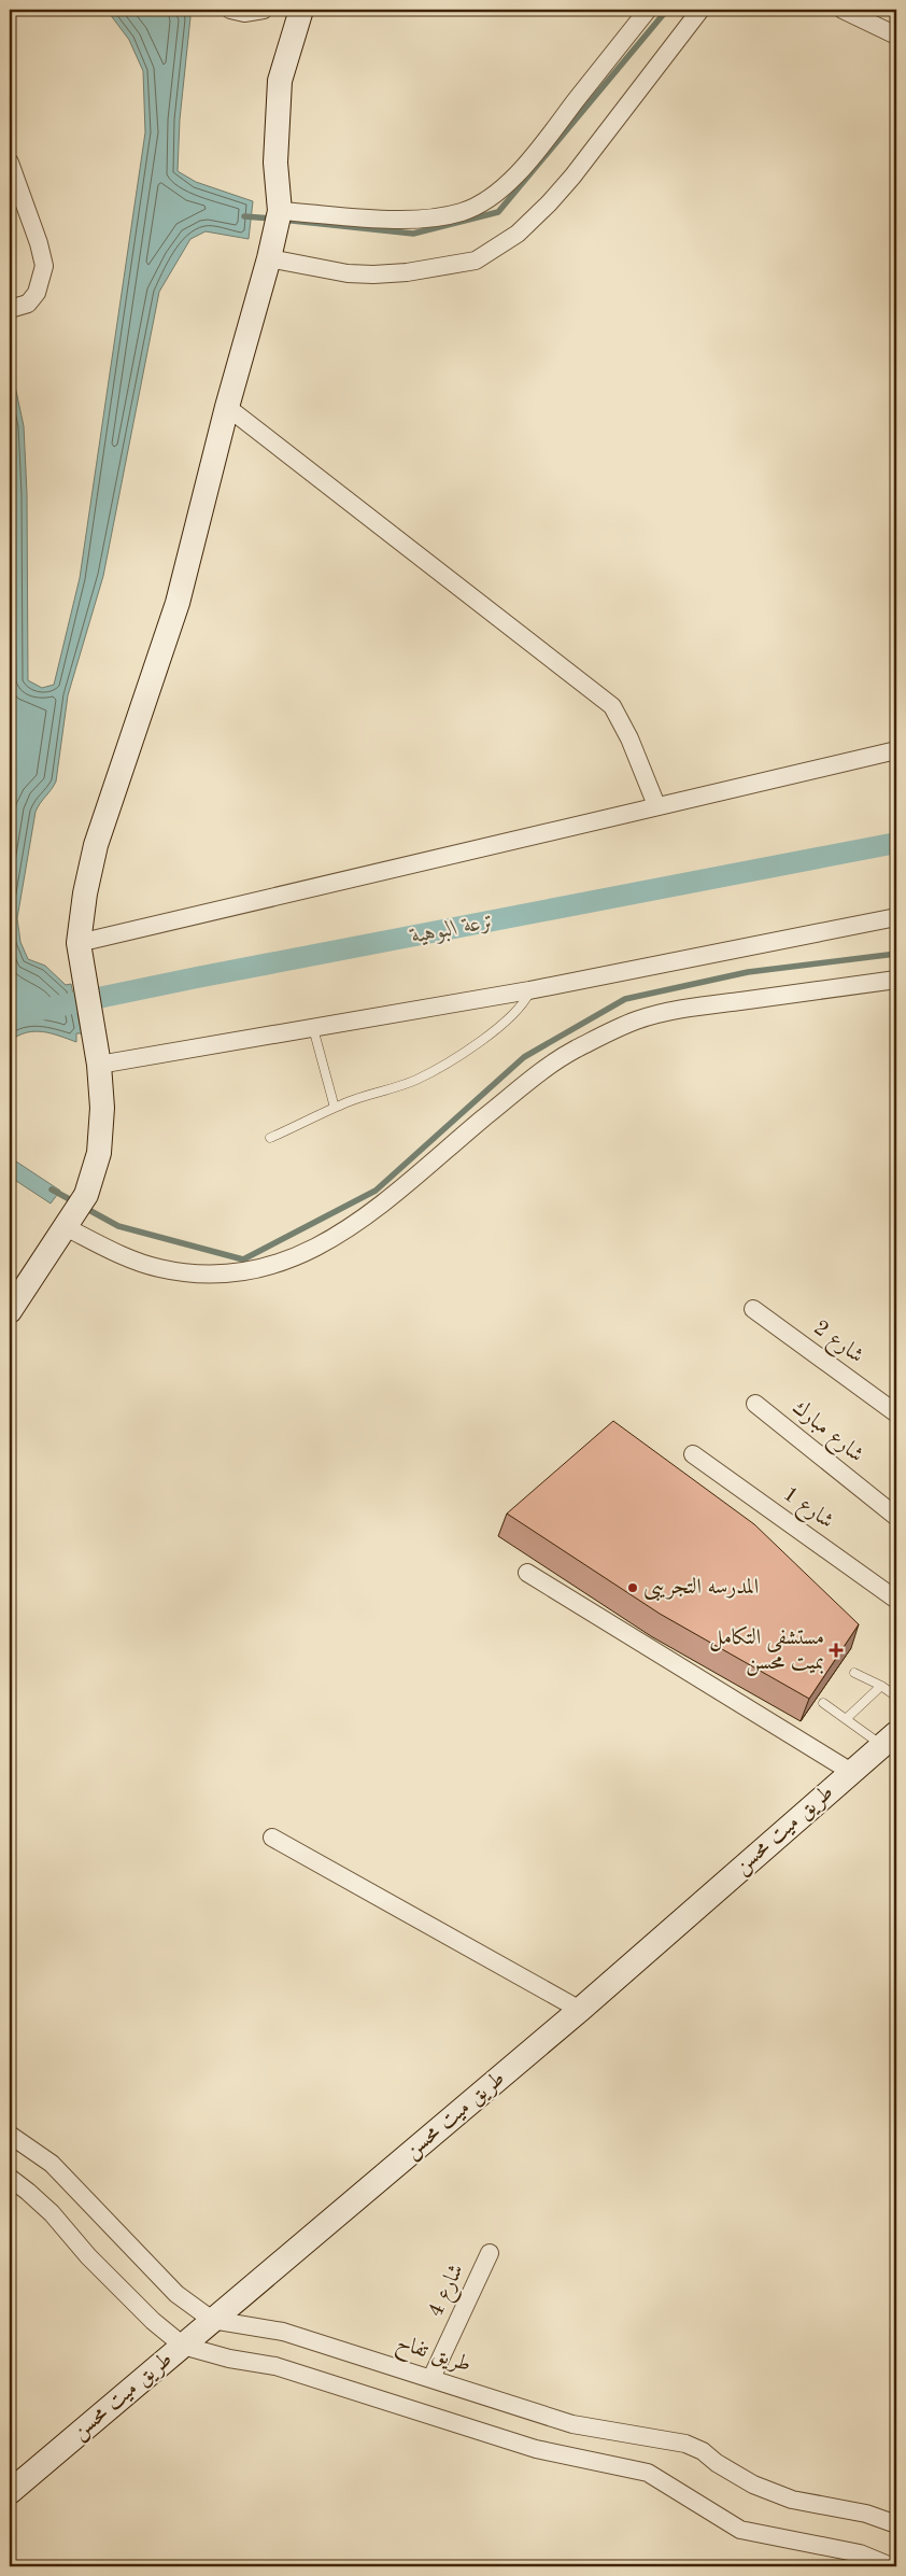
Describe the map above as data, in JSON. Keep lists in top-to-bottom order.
{
  "streets": {
    "street": [
      "شارع 2",
      "شارع مبارك",
      "شارع 1",
      "طريق ميت محسن",
      "شارع 4",
      "طريق تفاح"
    ]
  },
  "crossings": [
    ["طريق ميت محسن", "طريق تفاح"],
    ["شارع 4", "طريق تفاح"]
  ],
  "water": ["ترعة البوهية"],
  "places": {
    "other": ["المدرسه التجريبى"],
    "health": ["مستشفى التكامل بميت محسن"]
  }
}
